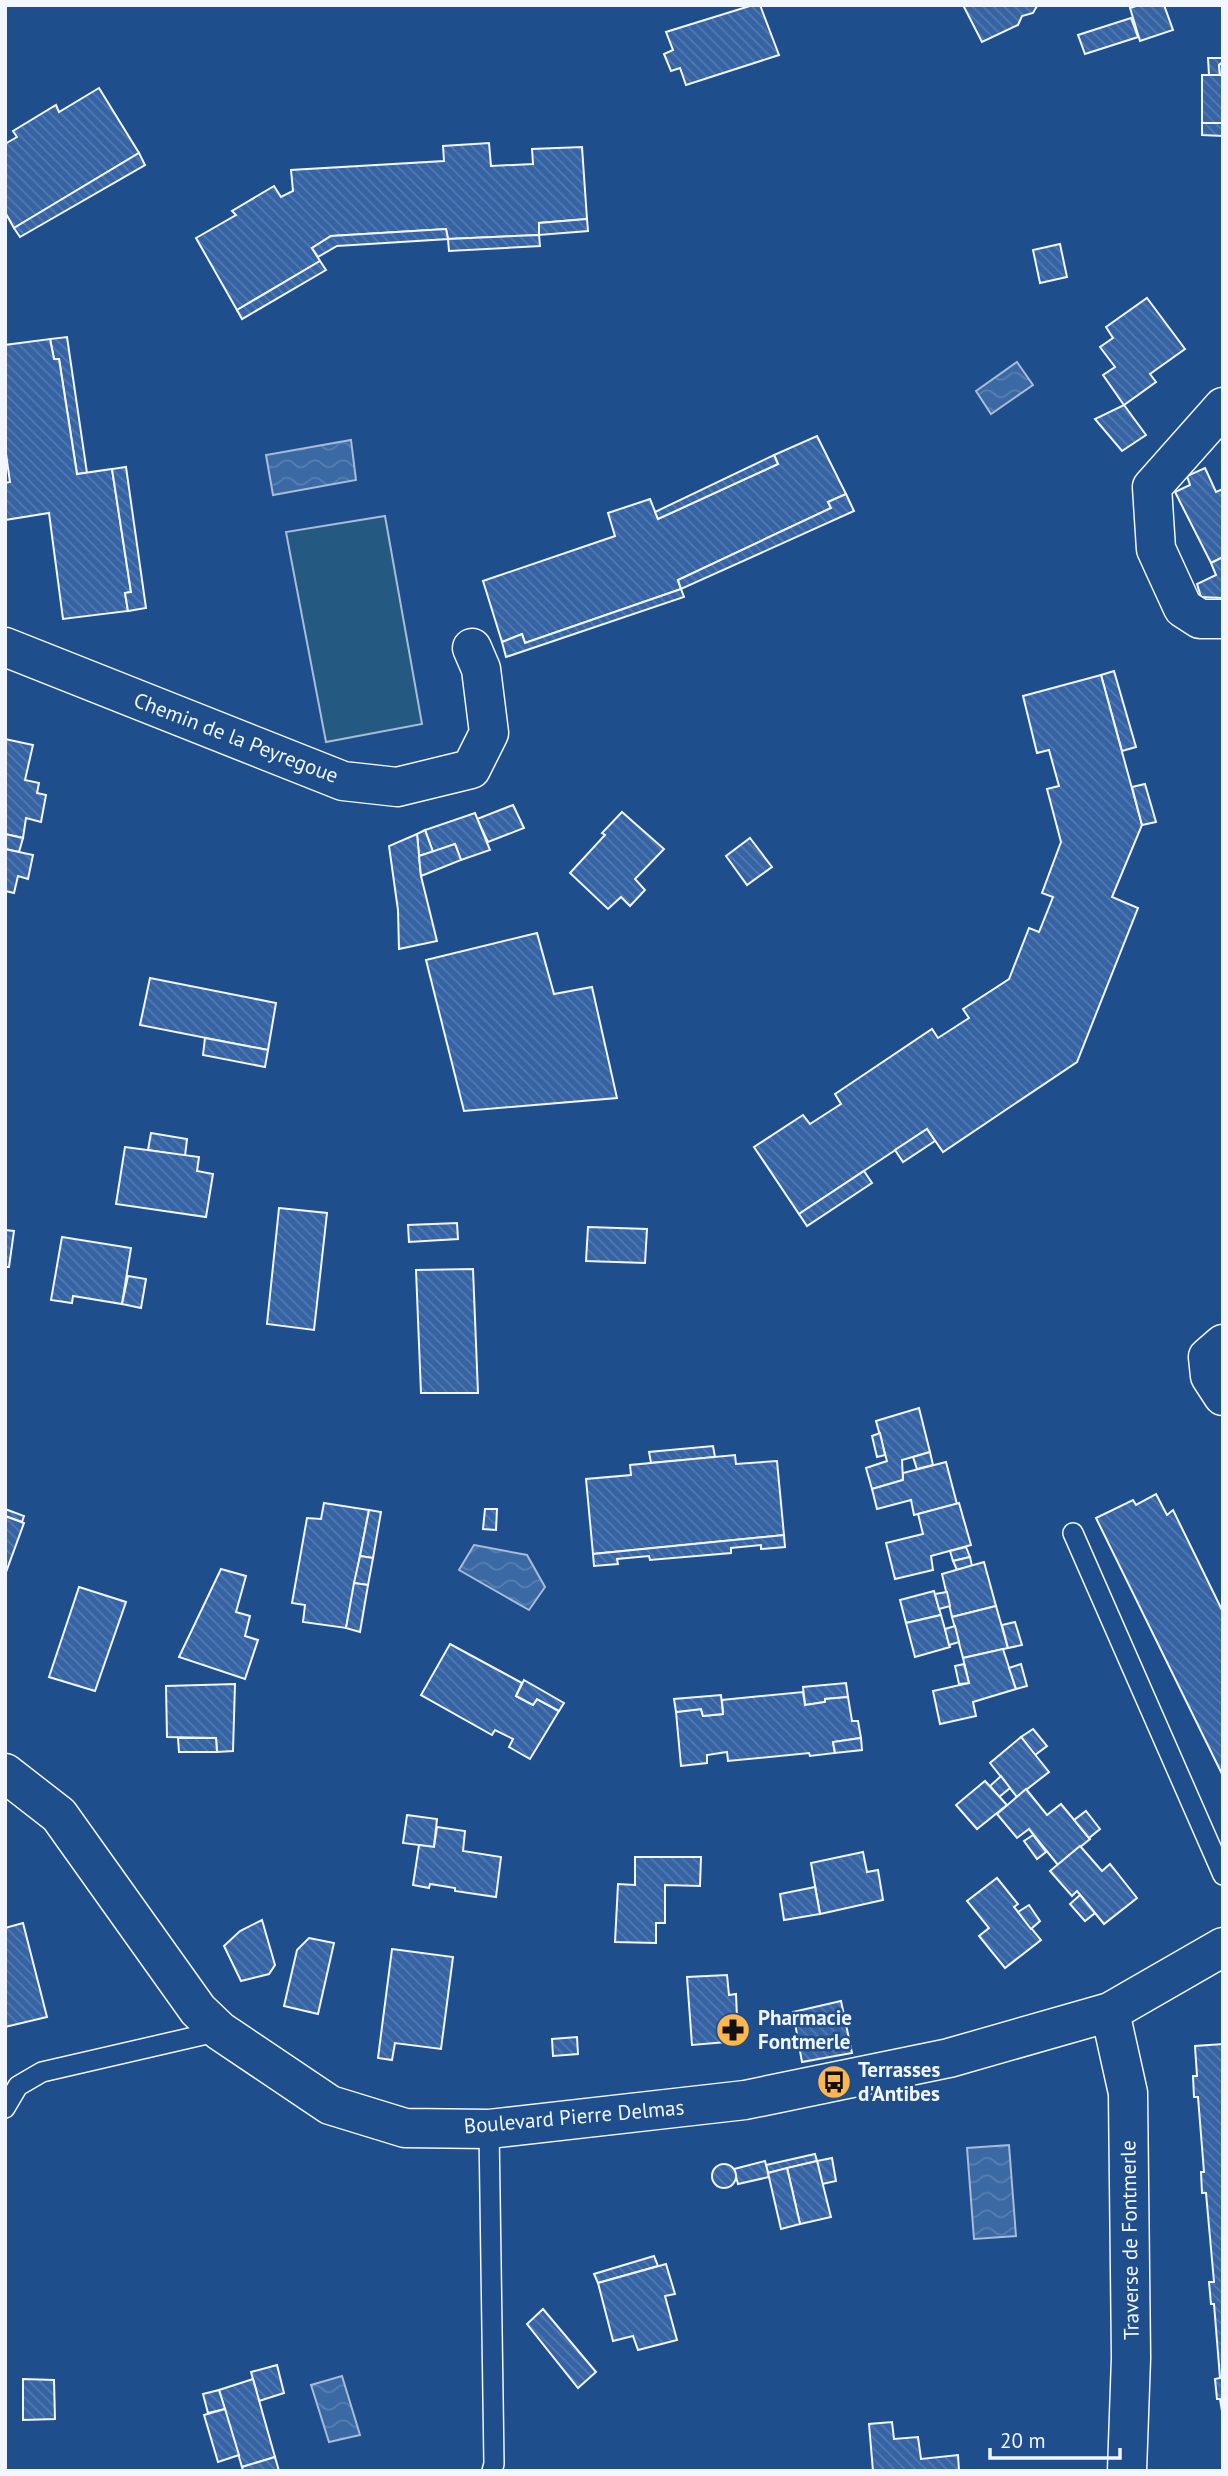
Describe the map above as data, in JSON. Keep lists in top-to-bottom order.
{
  "streets": {
    "street": ["Chemin de la Peyregoue", "Boulevard Pierre Delmas", "Traverse de Fontmerle"]
  },
  "crossings": [
    ["Boulevard Pierre Delmas", "Traverse de Fontmerle"]
  ],
  "places": {
    "pharmacy": ["Pharmacie Fontmerle"],
    "bus stop": ["Terrasses d'Antibes"]
  },
  "scale_bar": "20 m"
}
